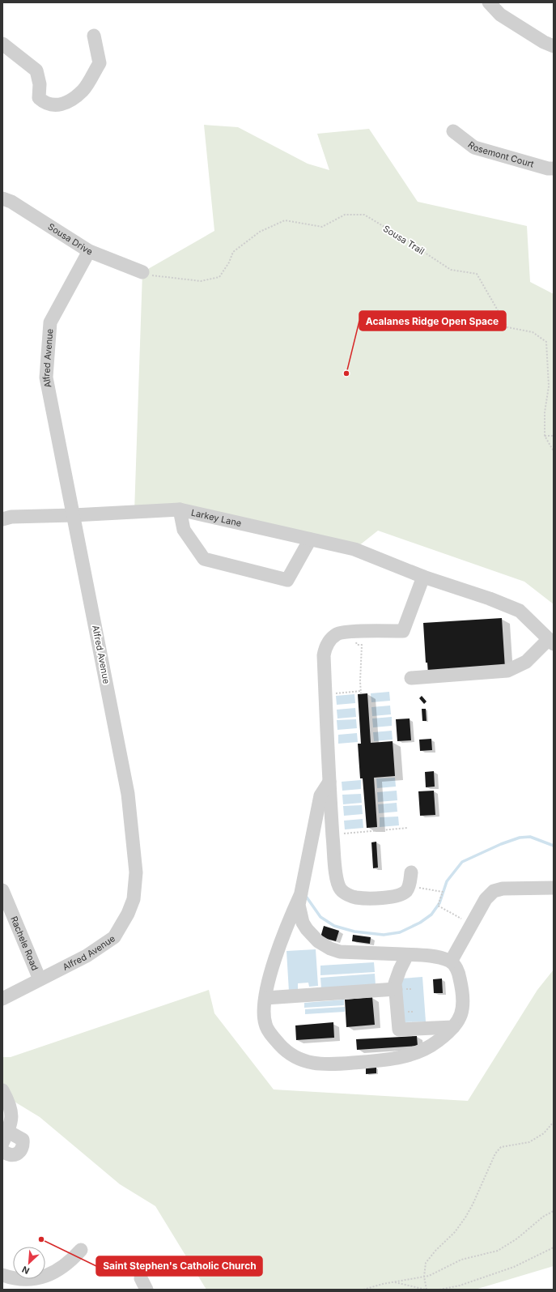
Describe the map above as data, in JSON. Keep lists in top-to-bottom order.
{
  "streets": {
    "street": [
      "Rosemont Court",
      "Sousa Drive",
      "Alfred Avenue",
      "Larkey Lane",
      "Rachele Road"
    ],
    "path": ["Sousa Trail"]
  },
  "crossings": [
    ["Sousa Drive", "Sousa Trail"],
    ["Sousa Drive", "Alfred Avenue"],
    ["Alfred Avenue", "Larkey Lane"],
    ["Alfred Avenue", "Rachele Road"]
  ],
  "places": ["Acalanes Ridge Open Space", "Saint Stephen's Catholic Church"],
  "north": "bottom left"
}
